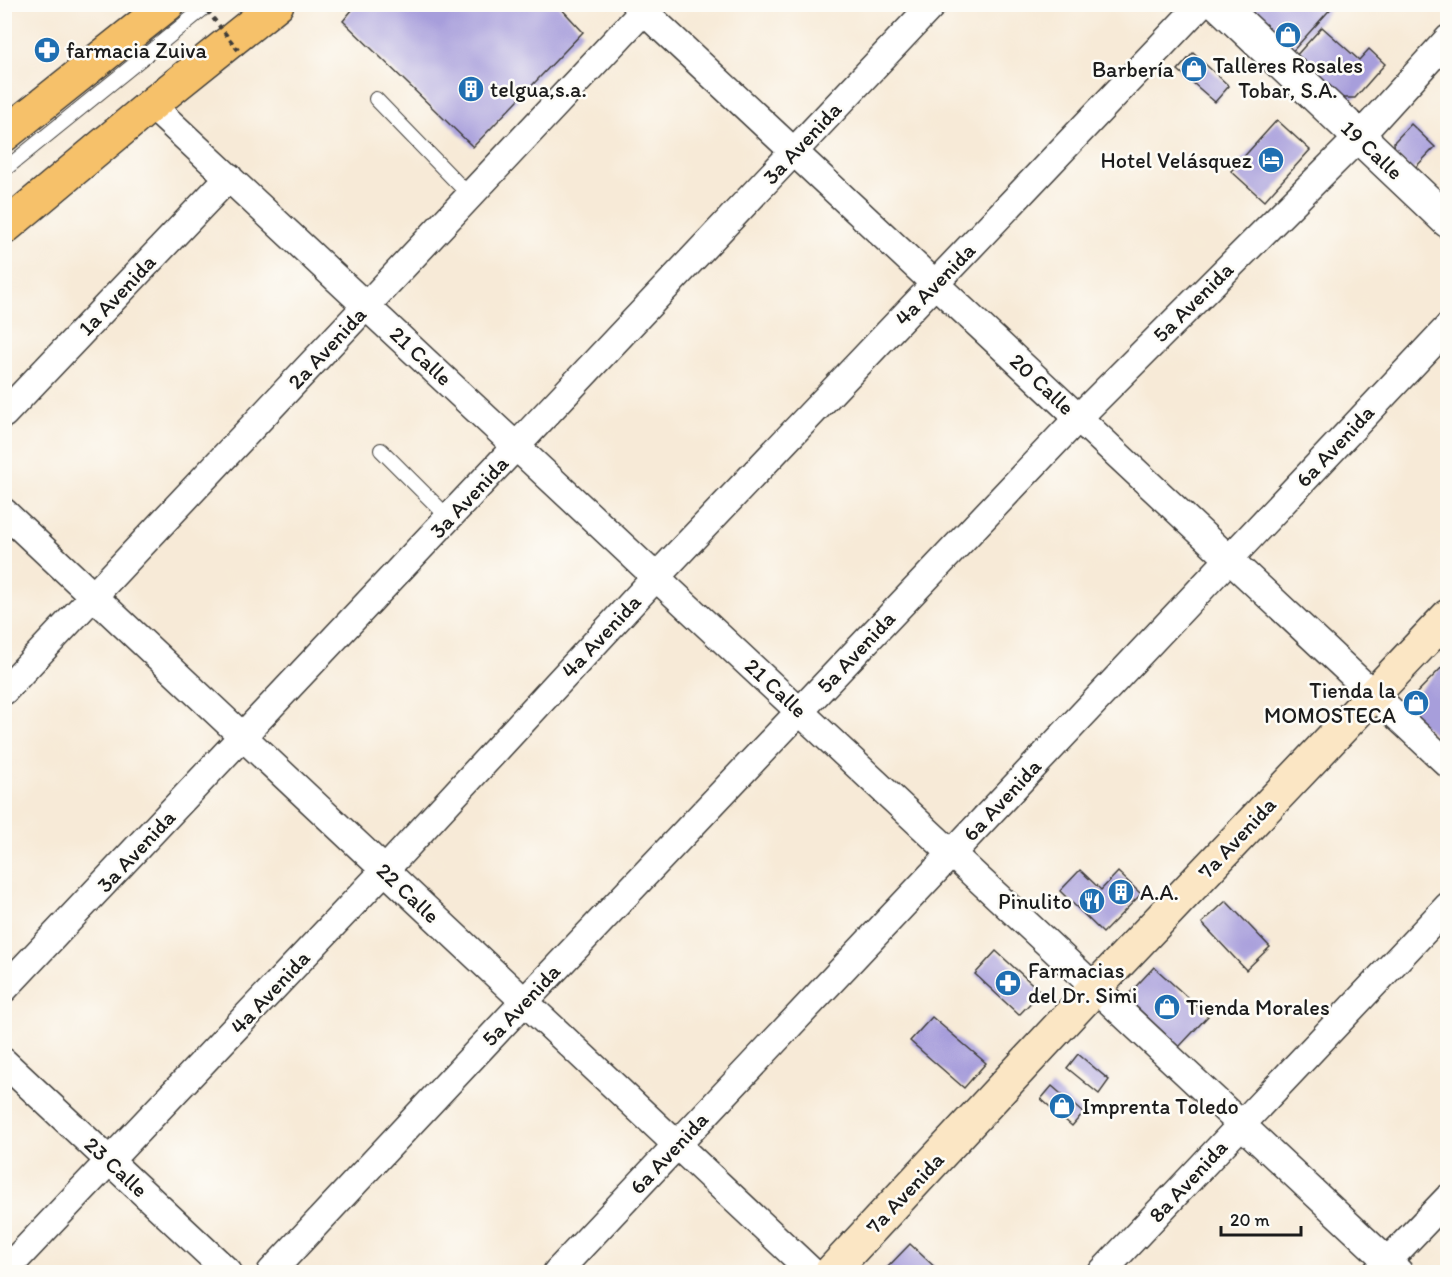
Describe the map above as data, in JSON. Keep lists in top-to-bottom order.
{
  "streets": {
    "main road": ["7a Avenida"],
    "street": [
      "3a Avenida",
      "19 Calle",
      "4a Avenida",
      "1a Avenida",
      "5a Avenida",
      "2a Avenida",
      "21 Calle",
      "20 Calle",
      "6a Avenida",
      "22 Calle",
      "23 Calle",
      "8a Avenida"
    ]
  },
  "crossings": [
    ["3a Avenida", "21 Calle"],
    ["3a Avenida", "20 Calle"],
    ["3a Avenida", "22 Calle"],
    ["19 Calle", "5a Avenida"],
    ["4a Avenida", "21 Calle"],
    ["4a Avenida", "20 Calle"],
    ["4a Avenida", "22 Calle"],
    ["4a Avenida", "23 Calle"],
    ["1a Avenida", "21 Calle"],
    ["5a Avenida", "21 Calle"],
    ["5a Avenida", "20 Calle"],
    ["5a Avenida", "22 Calle"],
    ["2a Avenida", "21 Calle"],
    ["2a Avenida", "20 Calle"],
    ["2a Avenida", "22 Calle"],
    ["21 Calle", "6a Avenida"],
    ["21 Calle", "7a Avenida"],
    ["21 Calle", "8a Avenida"],
    ["20 Calle", "6a Avenida"],
    ["20 Calle", "7a Avenida"],
    ["6a Avenida", "22 Calle"]
  ],
  "places": {
    "shop": [
      "Talleres Rosales Tobar, S.A.",
      "Barbería",
      "Tienda la MOMOSTECA",
      "Tienda Morales",
      "Imprenta Toledo"
    ],
    "pharmacy": ["farmacia Zuiva", "Farmacias del Dr. Simi"],
    "building": ["telgua,s.a.", "A.A."],
    "hotel": ["Hotel Velásquez"],
    "restaurant": ["Pinulito"]
  },
  "scale_bar": "20 m"
}
